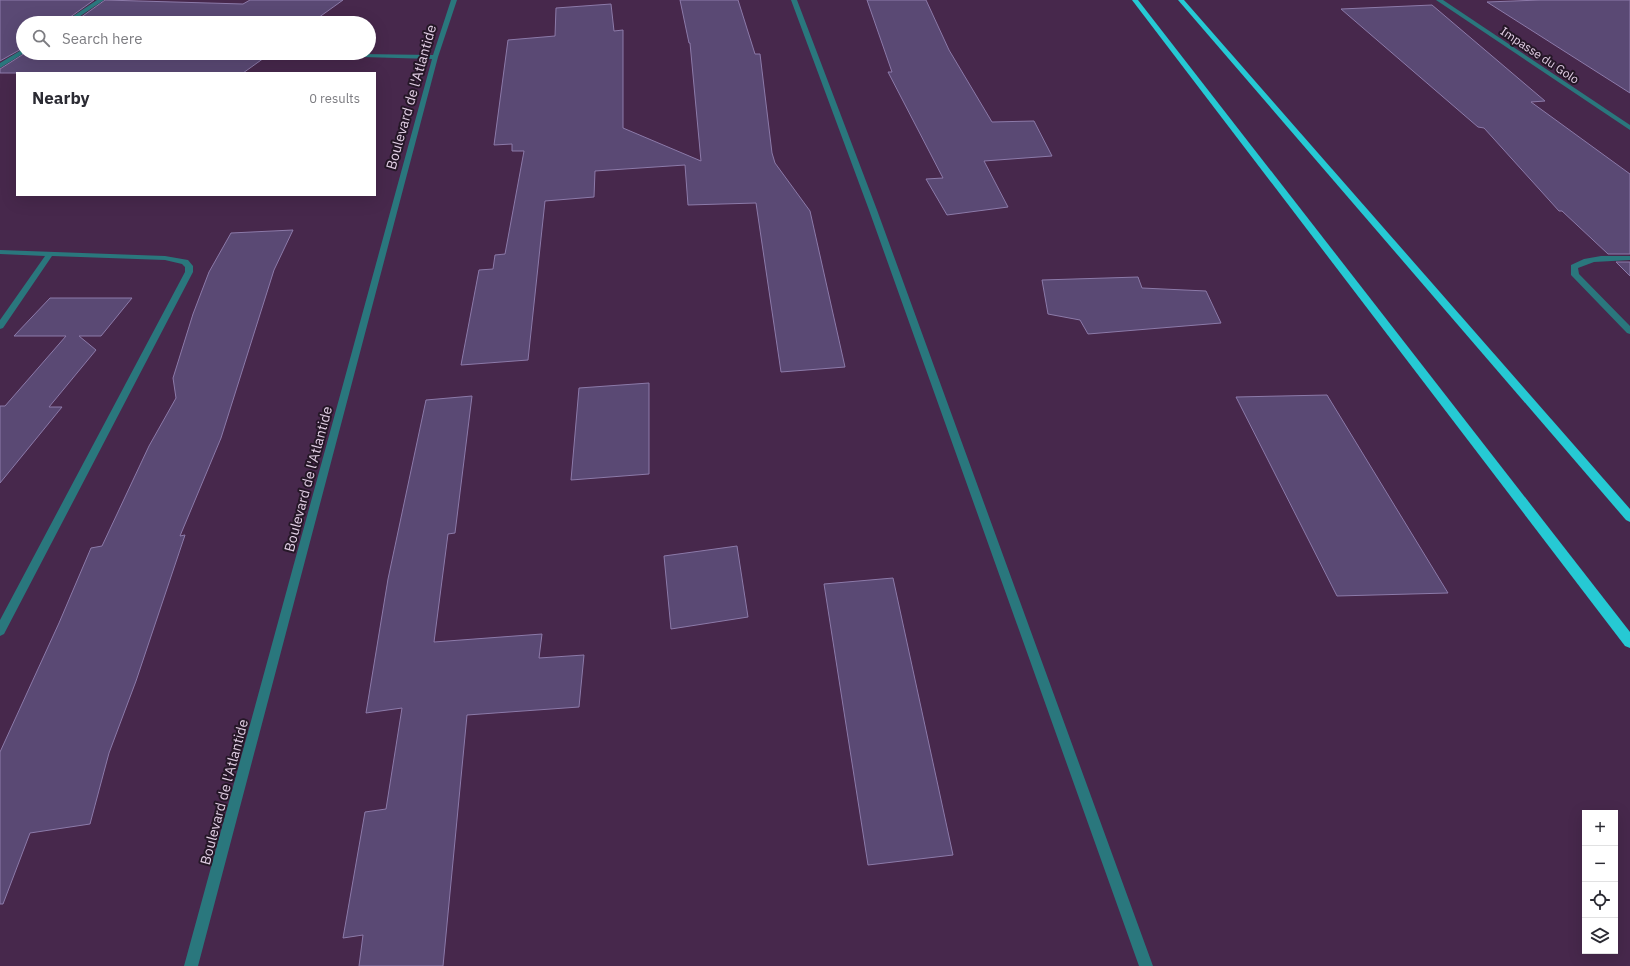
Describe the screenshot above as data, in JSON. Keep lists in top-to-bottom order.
{
  "streets": {
    "street": ["Impasse du Golo", "Boulevard de l'Atlantide"]
  },
  "page": {
    "search": "Search here",
    "heading": ["Nearby", "0 results"],
    "map_buttons": ["+", "−"]
  }
}
